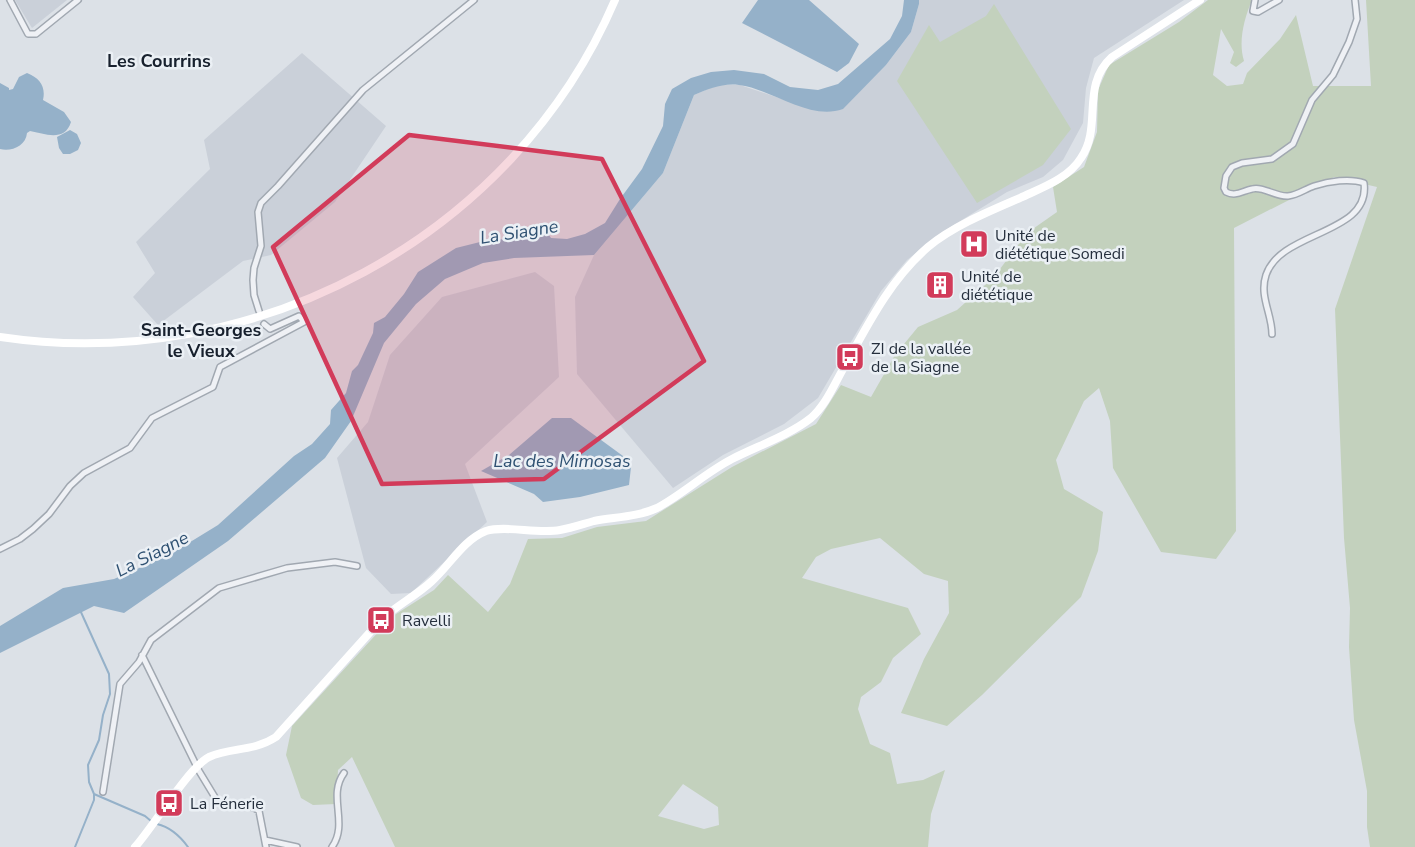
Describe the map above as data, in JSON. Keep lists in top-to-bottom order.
{
  "districts": ["Les Courrins", "Saint-Georges le Vieux"],
  "water": ["La Siagne", "Lac des Mimosas"],
  "places": {
    "hospital": ["Unité de diététique Somedi"],
    "building": ["Unité de diététique"],
    "bus stop": ["ZI de la vallée de la Siagne", "Ravelli", "La Fénerie"]
  }
}
